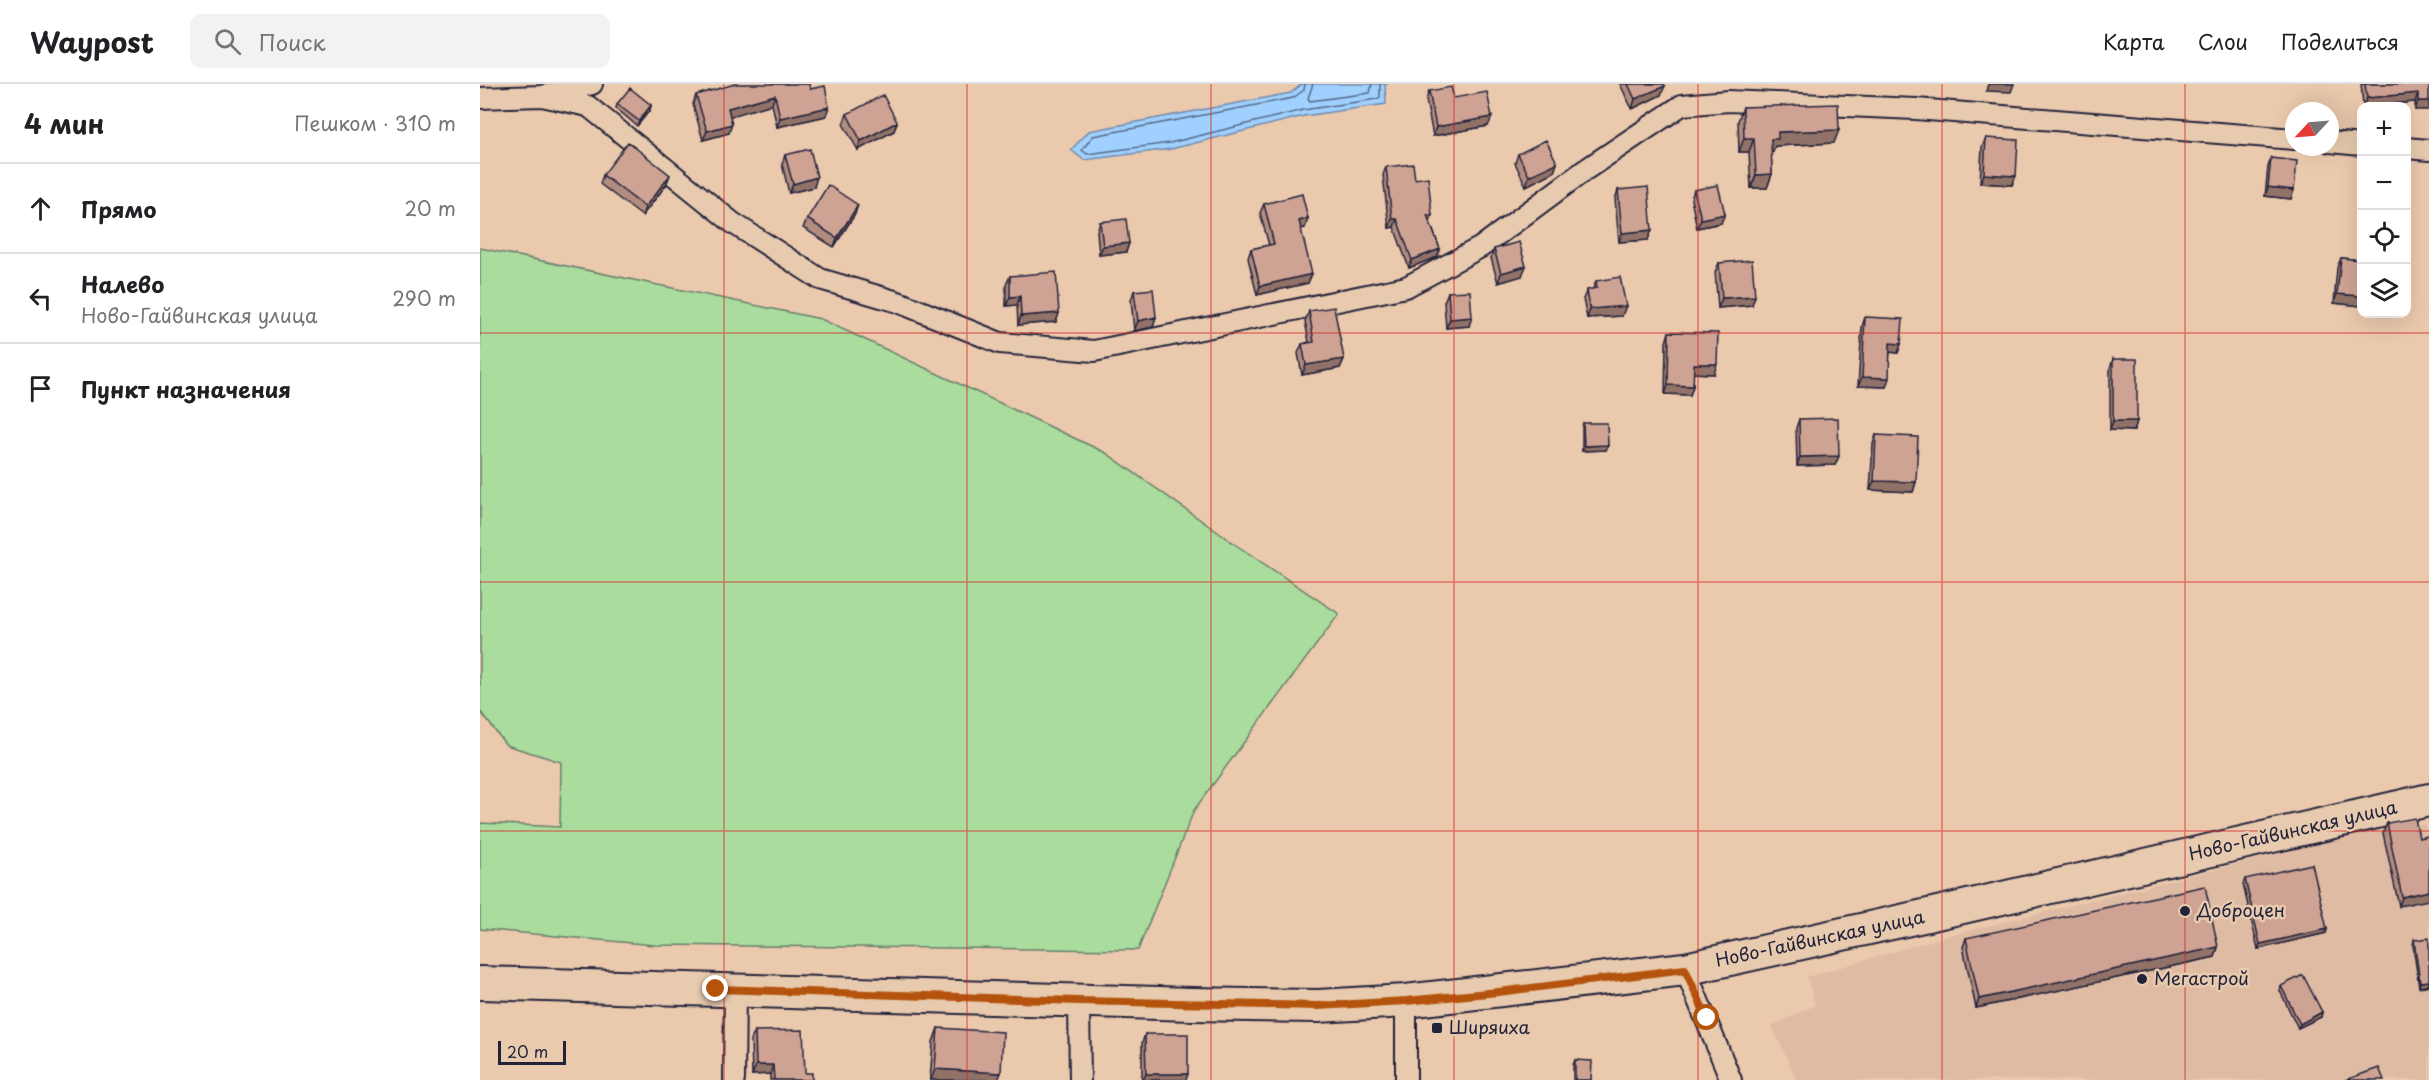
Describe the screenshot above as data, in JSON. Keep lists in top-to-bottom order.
{
  "streets": {
    "main road": ["Ново-Гайвинская улица"]
  },
  "places": {
    "other": ["Доброцен", "Мегастрой"],
    "transit": ["Ширяиха"]
  },
  "scale_bar": "20 m",
  "north": "bottom left",
  "page": {
    "header": "Waypost",
    "search": "Поиск",
    "nav": ["Карта", "Слои", "Поделиться"],
    "heading": ["4 мин", "Пешком · 310 m"],
    "map_buttons": ["+", "−"],
    "list": [
      ["Прямо", "20 m"],
      ["Налево", "Ново-Гайвинская улица", "290 m"],
      "Пункт назначения"
    ],
    "scale": "20 m"
  }
}
